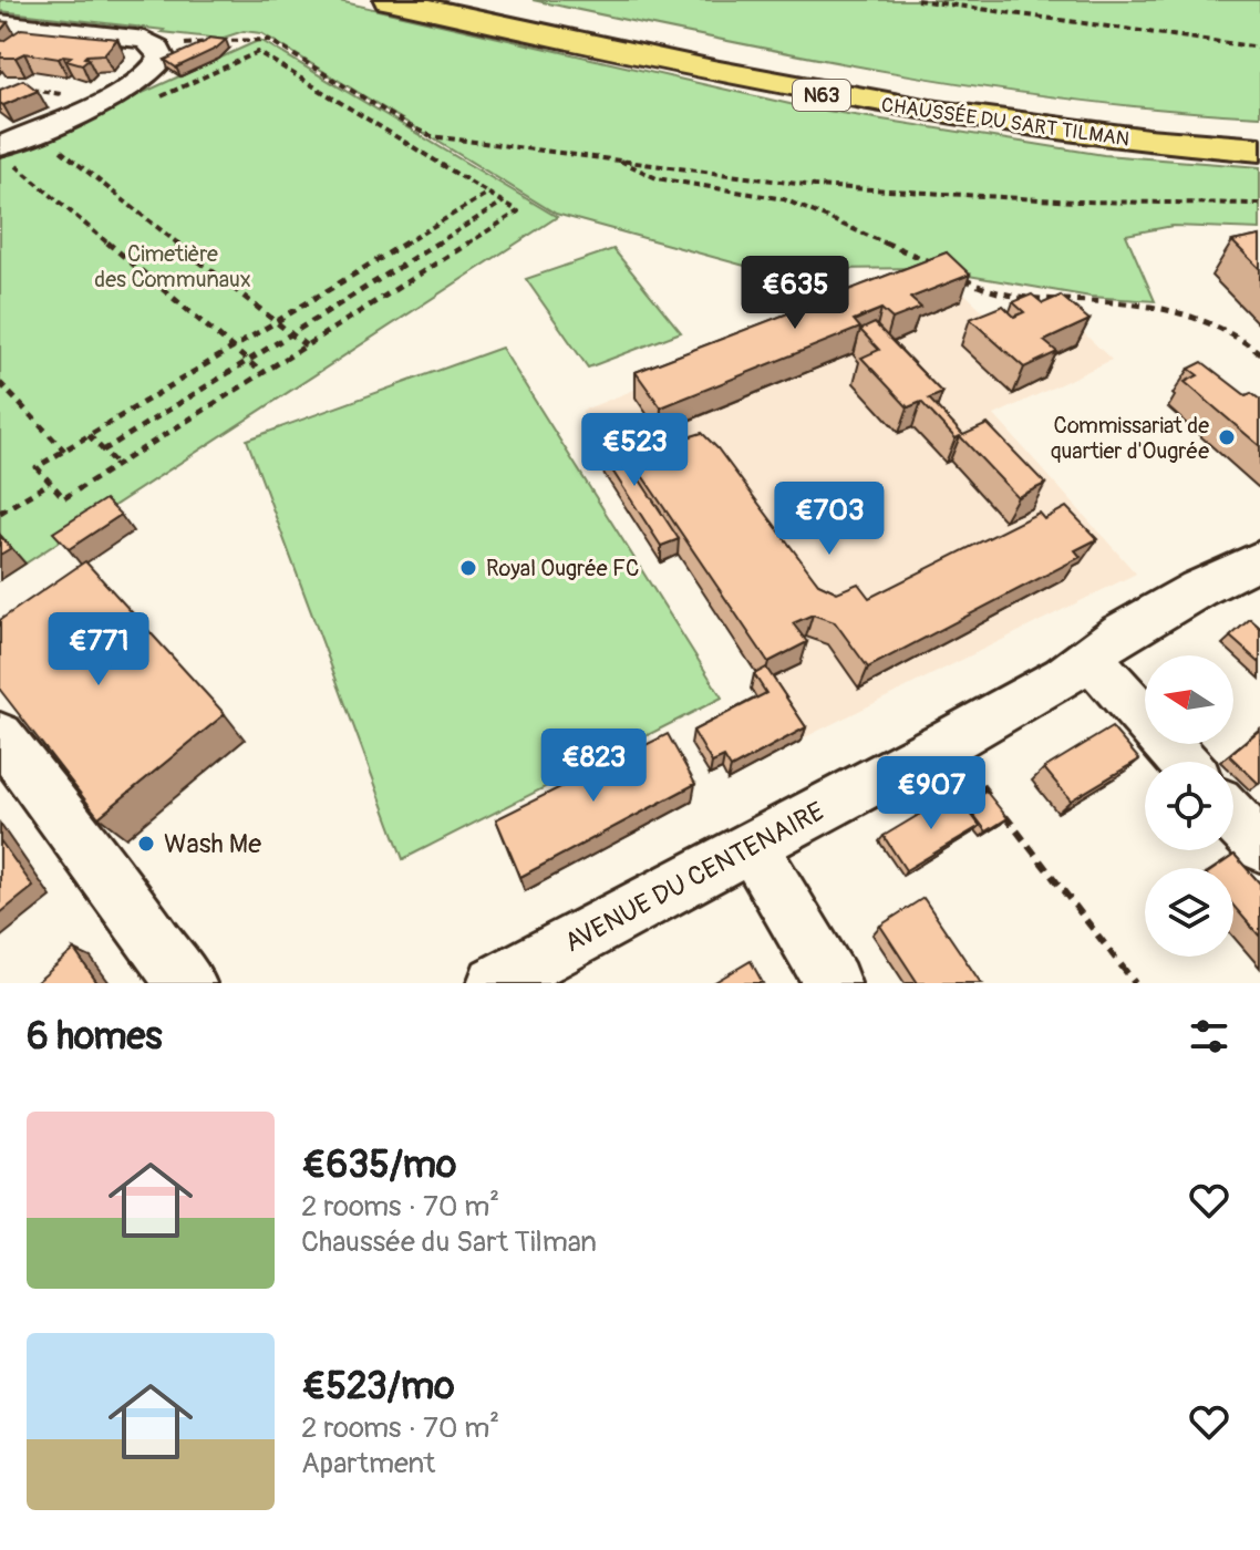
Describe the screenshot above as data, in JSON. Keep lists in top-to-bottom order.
{
  "streets": {
    "highway": ["N63", "CHAUSSÉE DU SART TILMAN"],
    "street": ["AVENUE DU CENTENAIRE"]
  },
  "parks": ["Cimetière des Communaux"],
  "places": ["Commissariat de quartier d'Ougrée", "Royal Ougrée FC", "Wash Me"],
  "north": "left",
  "page": {
    "price": [
      "€635",
      "€523",
      "€703",
      "€771",
      "€823",
      "€907"
    ],
    "heading": "6 homes",
    "list": [
      {
        "name": "€635/mo",
        "note": "2 rooms · 70 m² · Chaussée du Sart Tilman"
      },
      {
        "name": "€523/mo",
        "note": "2 rooms · 70 m² · Apartment"
      }
    ]
  }
}
